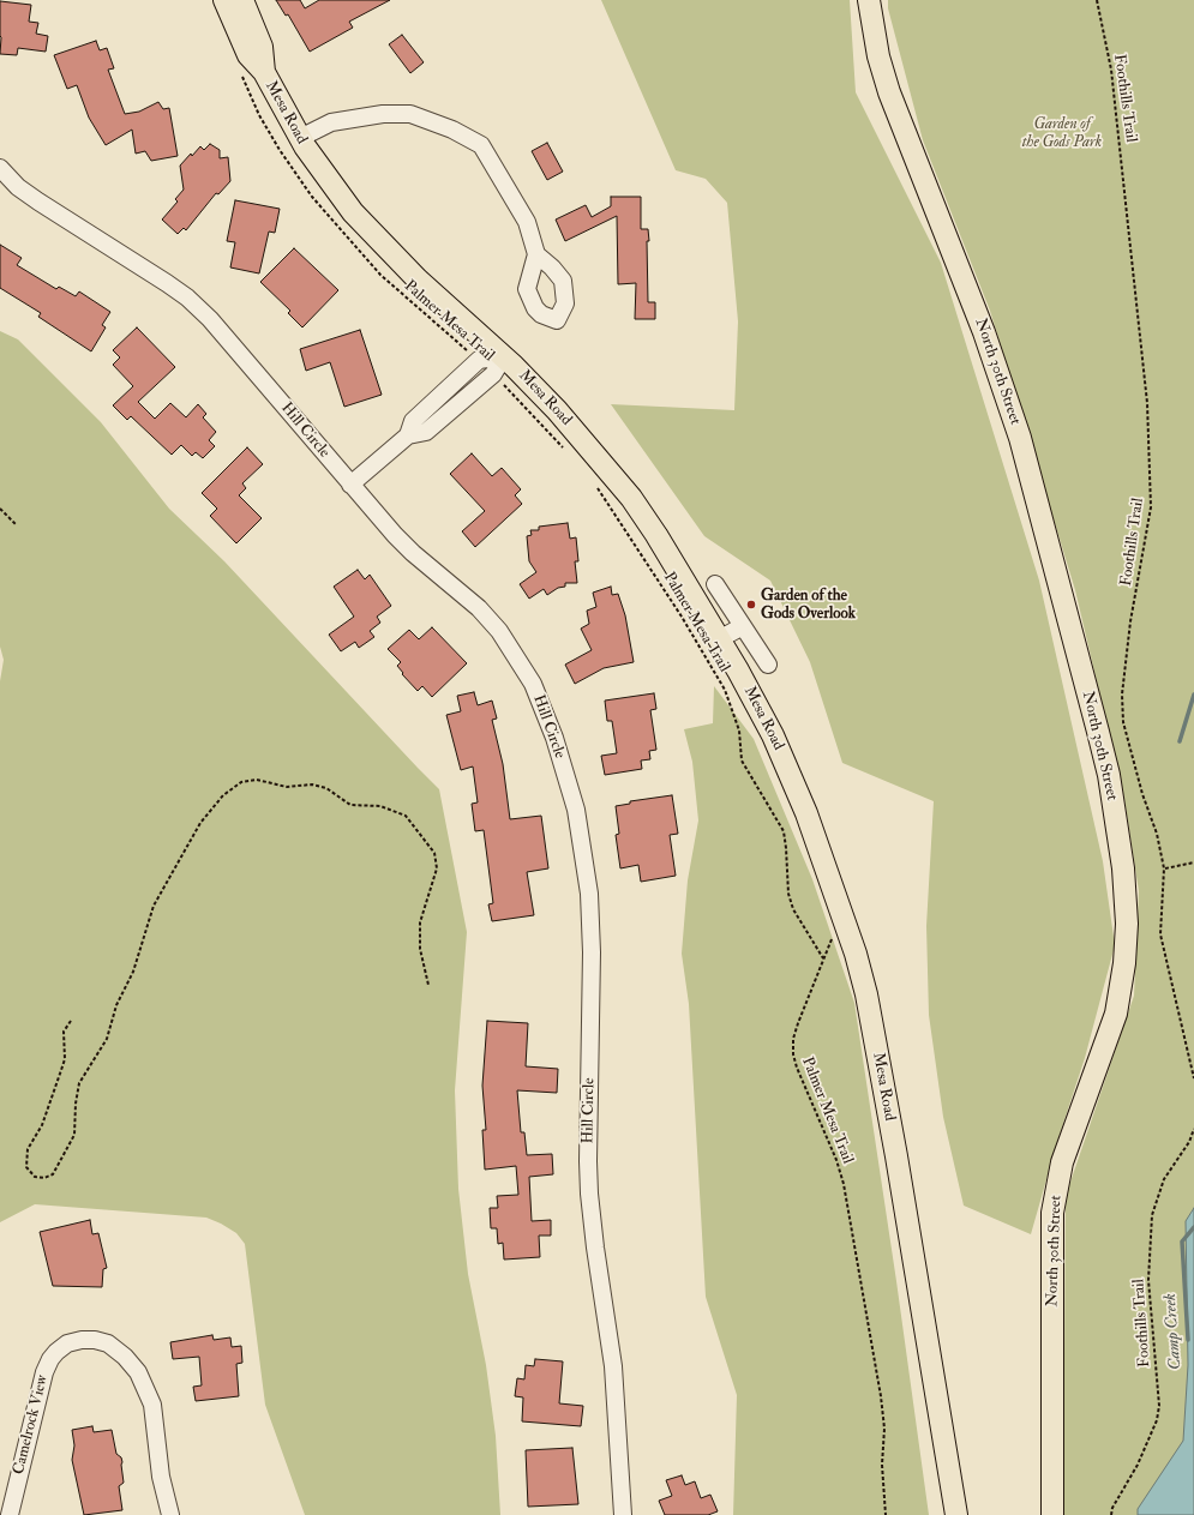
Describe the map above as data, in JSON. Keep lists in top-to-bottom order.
{
  "streets": {
    "main road": ["Mesa Road", "North 30th Street"],
    "street": ["Hill Circle", "Camelrock View"],
    "path": ["Foothills Trail", "Palmer Mesa Trail"]
  },
  "crossings": [
    ["Mesa Road", "Palmer Mesa Trail"]
  ],
  "water": ["Camp Creek"],
  "parks": ["Garden of the Gods Park"],
  "places": ["Garden of the Gods Overlook"]
}
